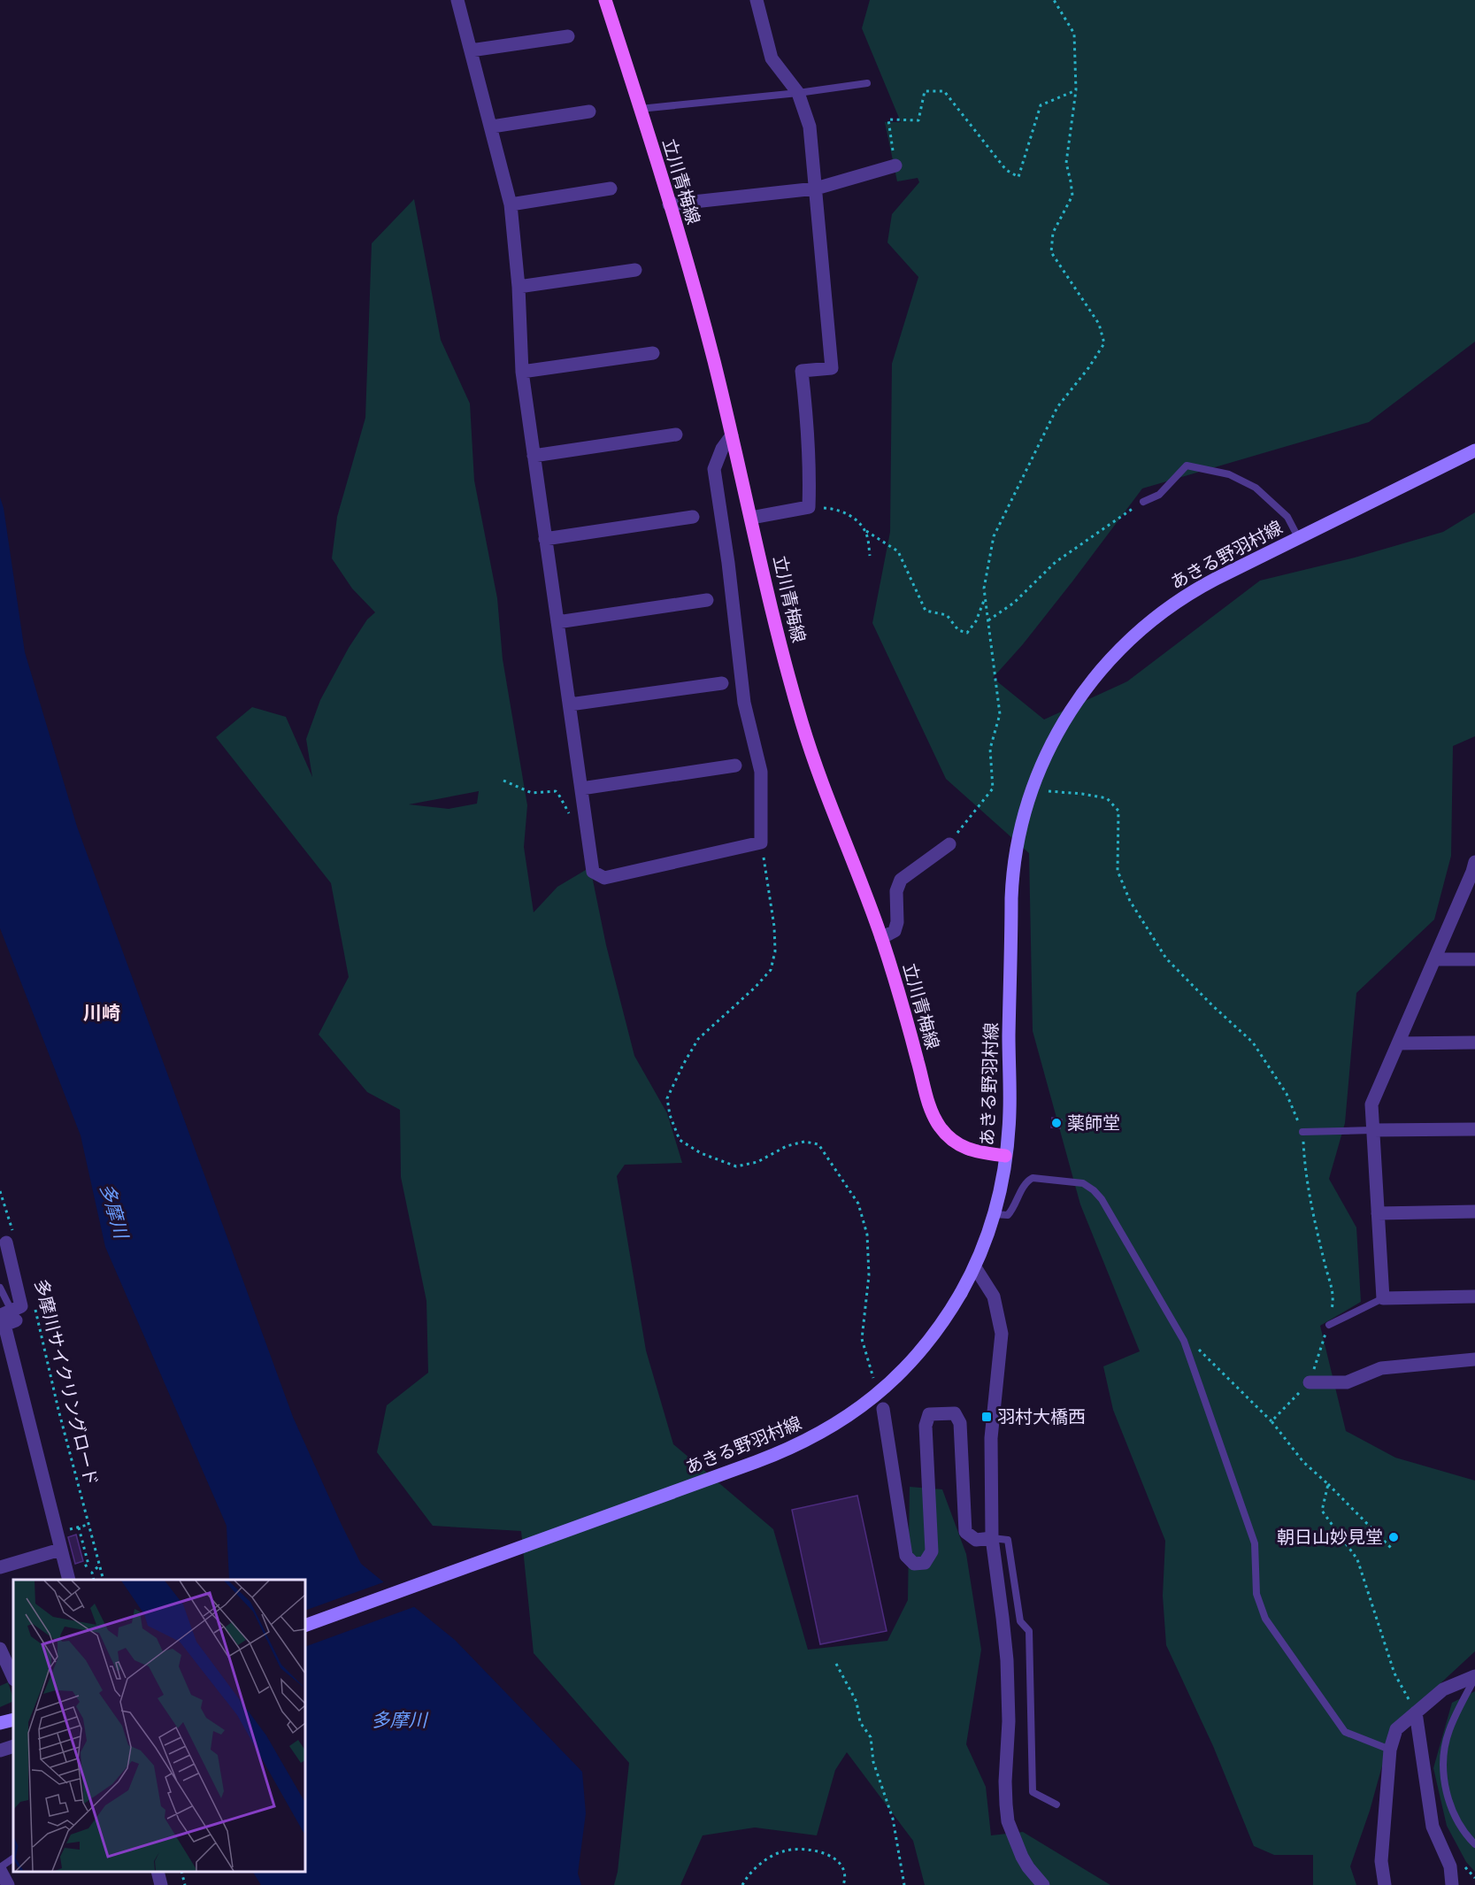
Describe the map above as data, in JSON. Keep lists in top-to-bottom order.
{
  "streets": {
    "main road": ["立川青梅線", "あきる野羽村線"],
    "path": ["多摩川サイクリングロード"]
  },
  "crossings": [
    ["立川青梅線", "あきる野羽村線"]
  ],
  "districts": ["川崎"],
  "water": ["多摩川"],
  "places": {
    "other": ["薬師堂", "朝日山妙見堂"],
    "transit": ["羽村大橋西"]
  }
}
